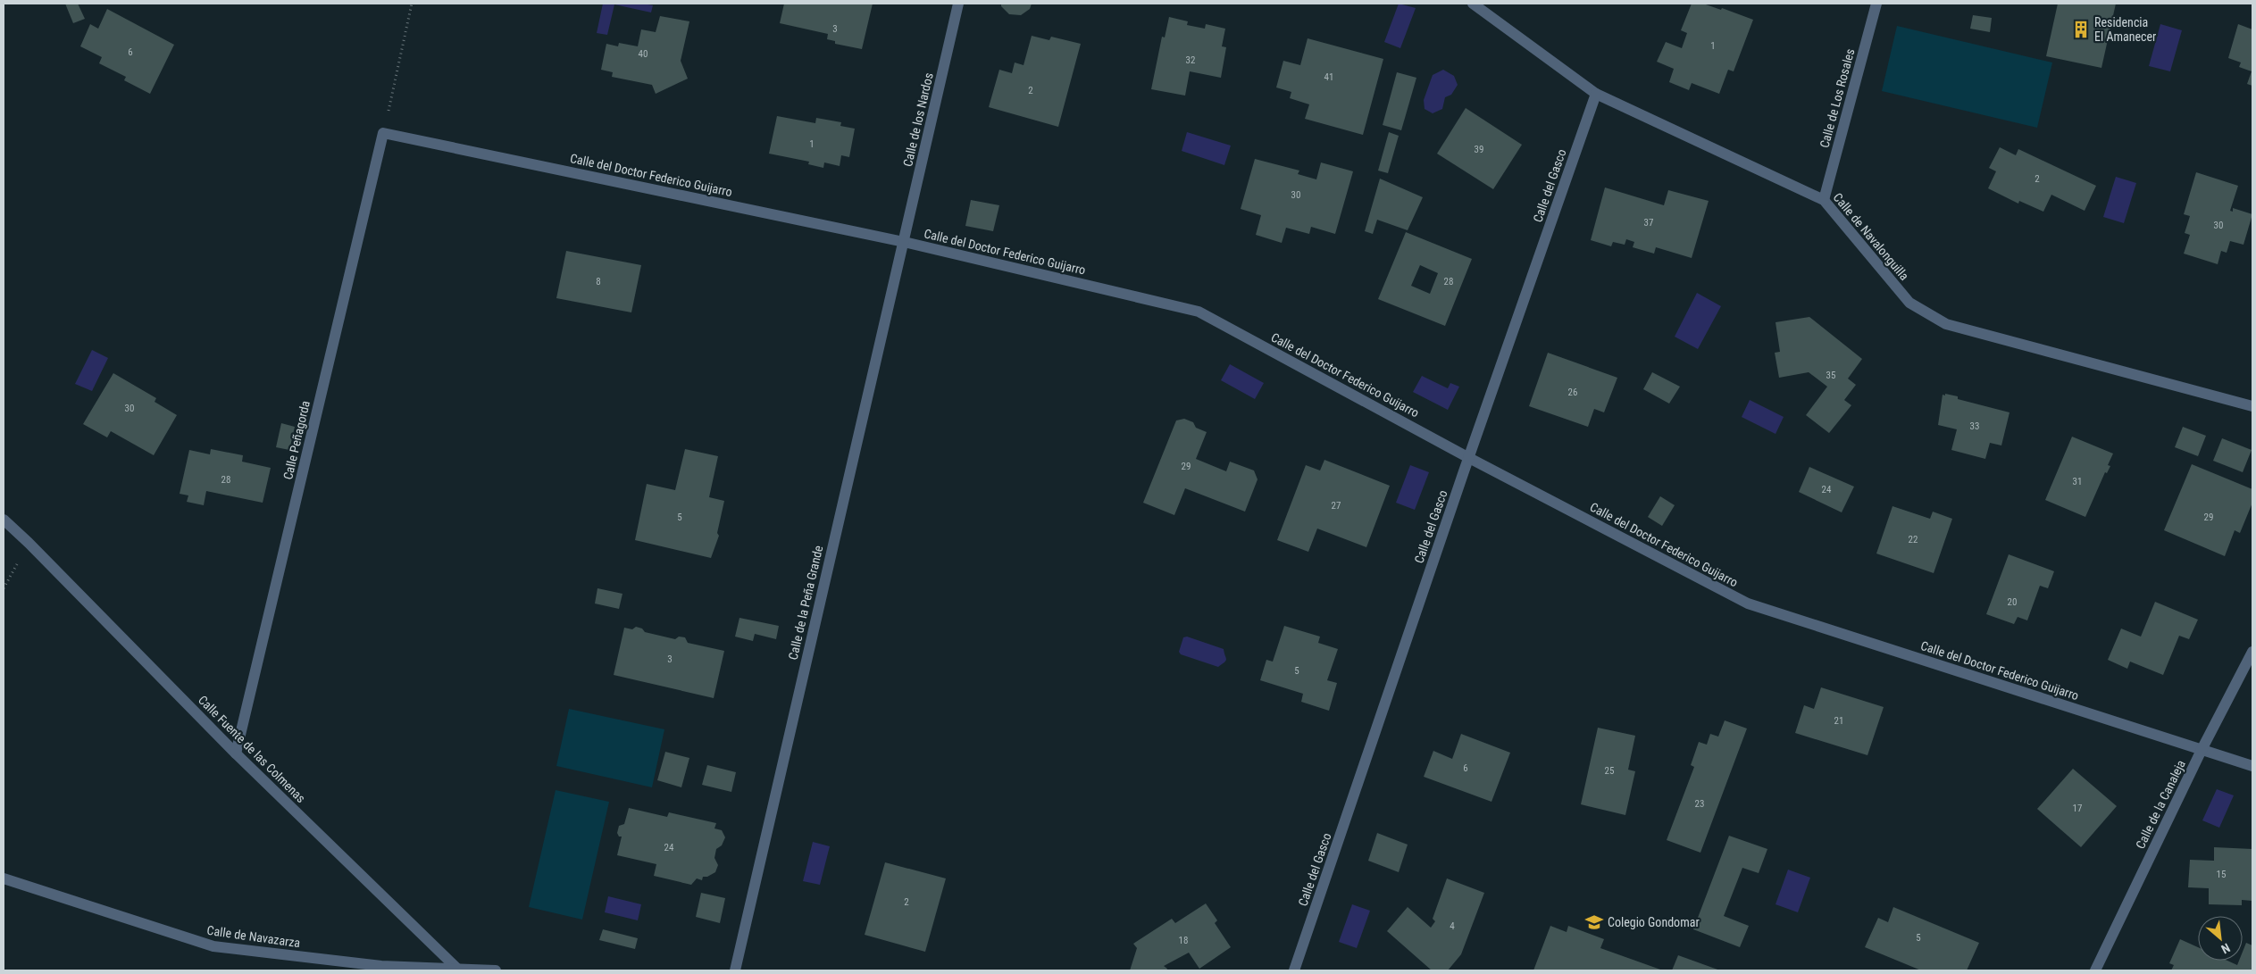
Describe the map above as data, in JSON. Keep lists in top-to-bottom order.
{
  "streets": {
    "street": [
      "Calle de Los Rosales",
      "Calle de los Nardos",
      "Calle del Doctor Federico Guijarro",
      "Calle del Gasco",
      "Calle de Navalonguilla",
      "Calle Peñagorda",
      "Calle de la Peña Grande",
      "Calle Fuente de las Colmenas",
      "Calle de la Canaleja",
      "Calle de Navazarza"
    ]
  },
  "crossings": [
    ["Calle de Los Rosales", "Calle de Navalonguilla"],
    ["Calle de los Nardos", "Calle del Doctor Federico Guijarro"],
    ["Calle de los Nardos", "Calle de la Peña Grande"],
    ["Calle del Doctor Federico Guijarro", "Calle del Gasco"],
    ["Calle del Doctor Federico Guijarro", "Calle Peñagorda"],
    ["Calle del Doctor Federico Guijarro", "Calle de la Peña Grande"],
    ["Calle del Doctor Federico Guijarro", "Calle de la Canaleja"],
    ["Calle del Gasco", "Calle de Navalonguilla"],
    ["Calle Peñagorda", "Calle Fuente de las Colmenas"],
    ["Calle Fuente de las Colmenas", "Calle de Navazarza"]
  ],
  "places": {
    "building": ["Residencia El Amanecer"],
    "school or university": ["Colegio Gondomar"]
  },
  "house_numbers": [
    "3",
    "1",
    "6",
    "40",
    "32",
    "41",
    "2",
    "1",
    "39",
    "2",
    "30",
    "37",
    "30",
    "8",
    "28",
    "35",
    "26",
    "30",
    "33",
    "29",
    "28",
    "31",
    "24",
    "27",
    "5",
    "29",
    "22",
    "20",
    "3",
    "5",
    "21",
    "6",
    "25",
    "23",
    "17",
    "24",
    "15",
    "2",
    "4",
    "5",
    "18"
  ],
  "north": "bottom right"
}
